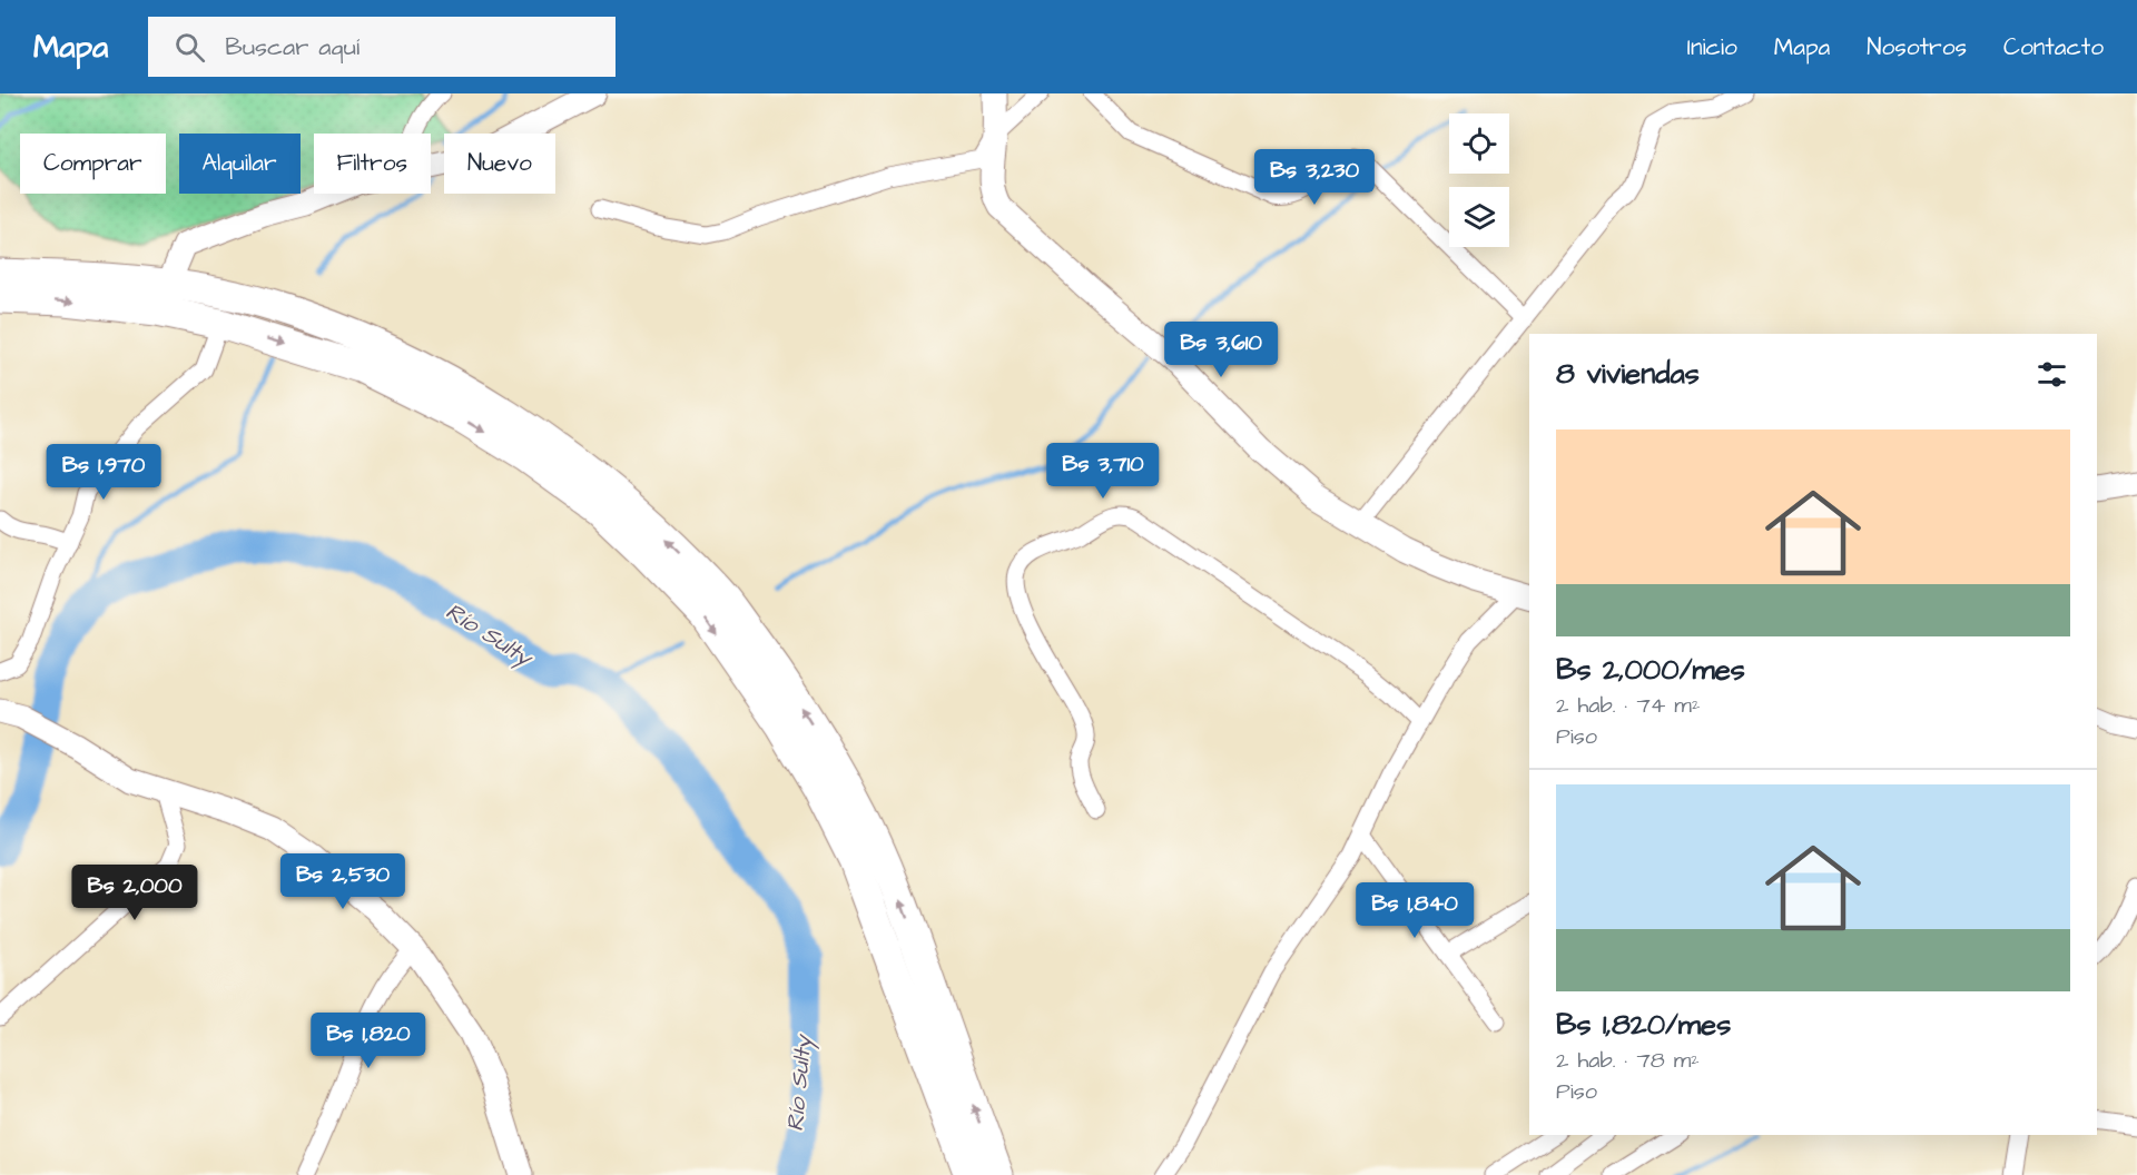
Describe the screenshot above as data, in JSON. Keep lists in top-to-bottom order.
{
  "water": ["Río Sulty"],
  "page": {
    "header": "Mapa",
    "search": "Buscar aquí",
    "nav": [
      "Inicio",
      "Mapa",
      "Nosotros",
      "Contacto"
    ],
    "chip": [
      "Comprar",
      "Alquilar",
      "Filtros",
      "Nuevo"
    ],
    "price": [
      "Bs 3,230",
      "Bs 3,610",
      "Bs 3,710",
      "Bs 1,970",
      "Bs 2,530",
      "Bs 2,000",
      "Bs 1,840",
      "Bs 1,820"
    ],
    "heading": "8 viviendas",
    "list": [
      {
        "name": "Bs 2,000/mes",
        "note": "2 hab. · 74 m² · Piso"
      },
      {
        "name": "Bs 1,820/mes",
        "note": "2 hab. · 78 m² · Piso"
      }
    ]
  }
}
